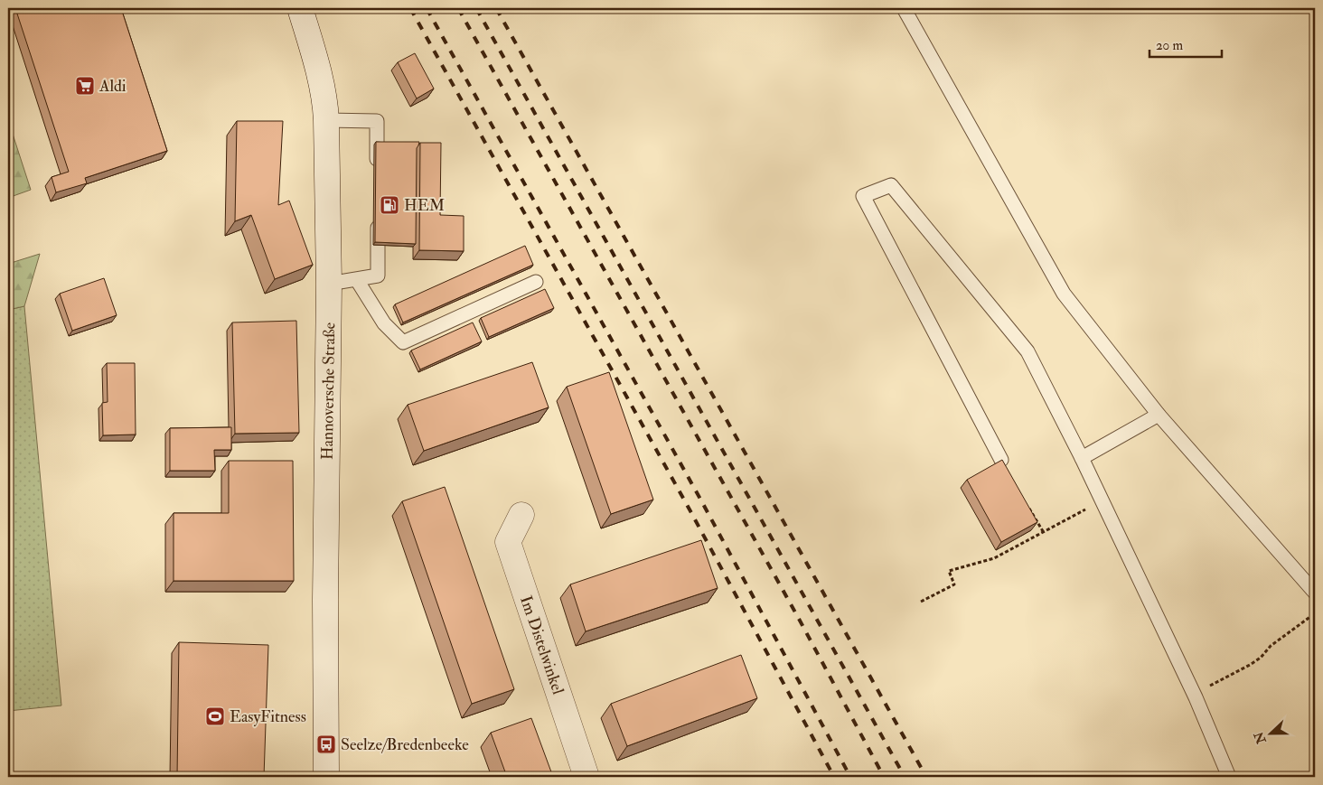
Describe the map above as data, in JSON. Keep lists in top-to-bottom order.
{
  "streets": {
    "street": ["Hannoversche Straße", "Im Distelwinkel"]
  },
  "places": {
    "supermarket": ["Aldi"],
    "fuel station": ["HEM"],
    "sports": ["EasyFitness"],
    "bus stop": ["Seelze/Bredenbeeke"]
  },
  "scale_bar": "20 m",
  "north": "left"
}
